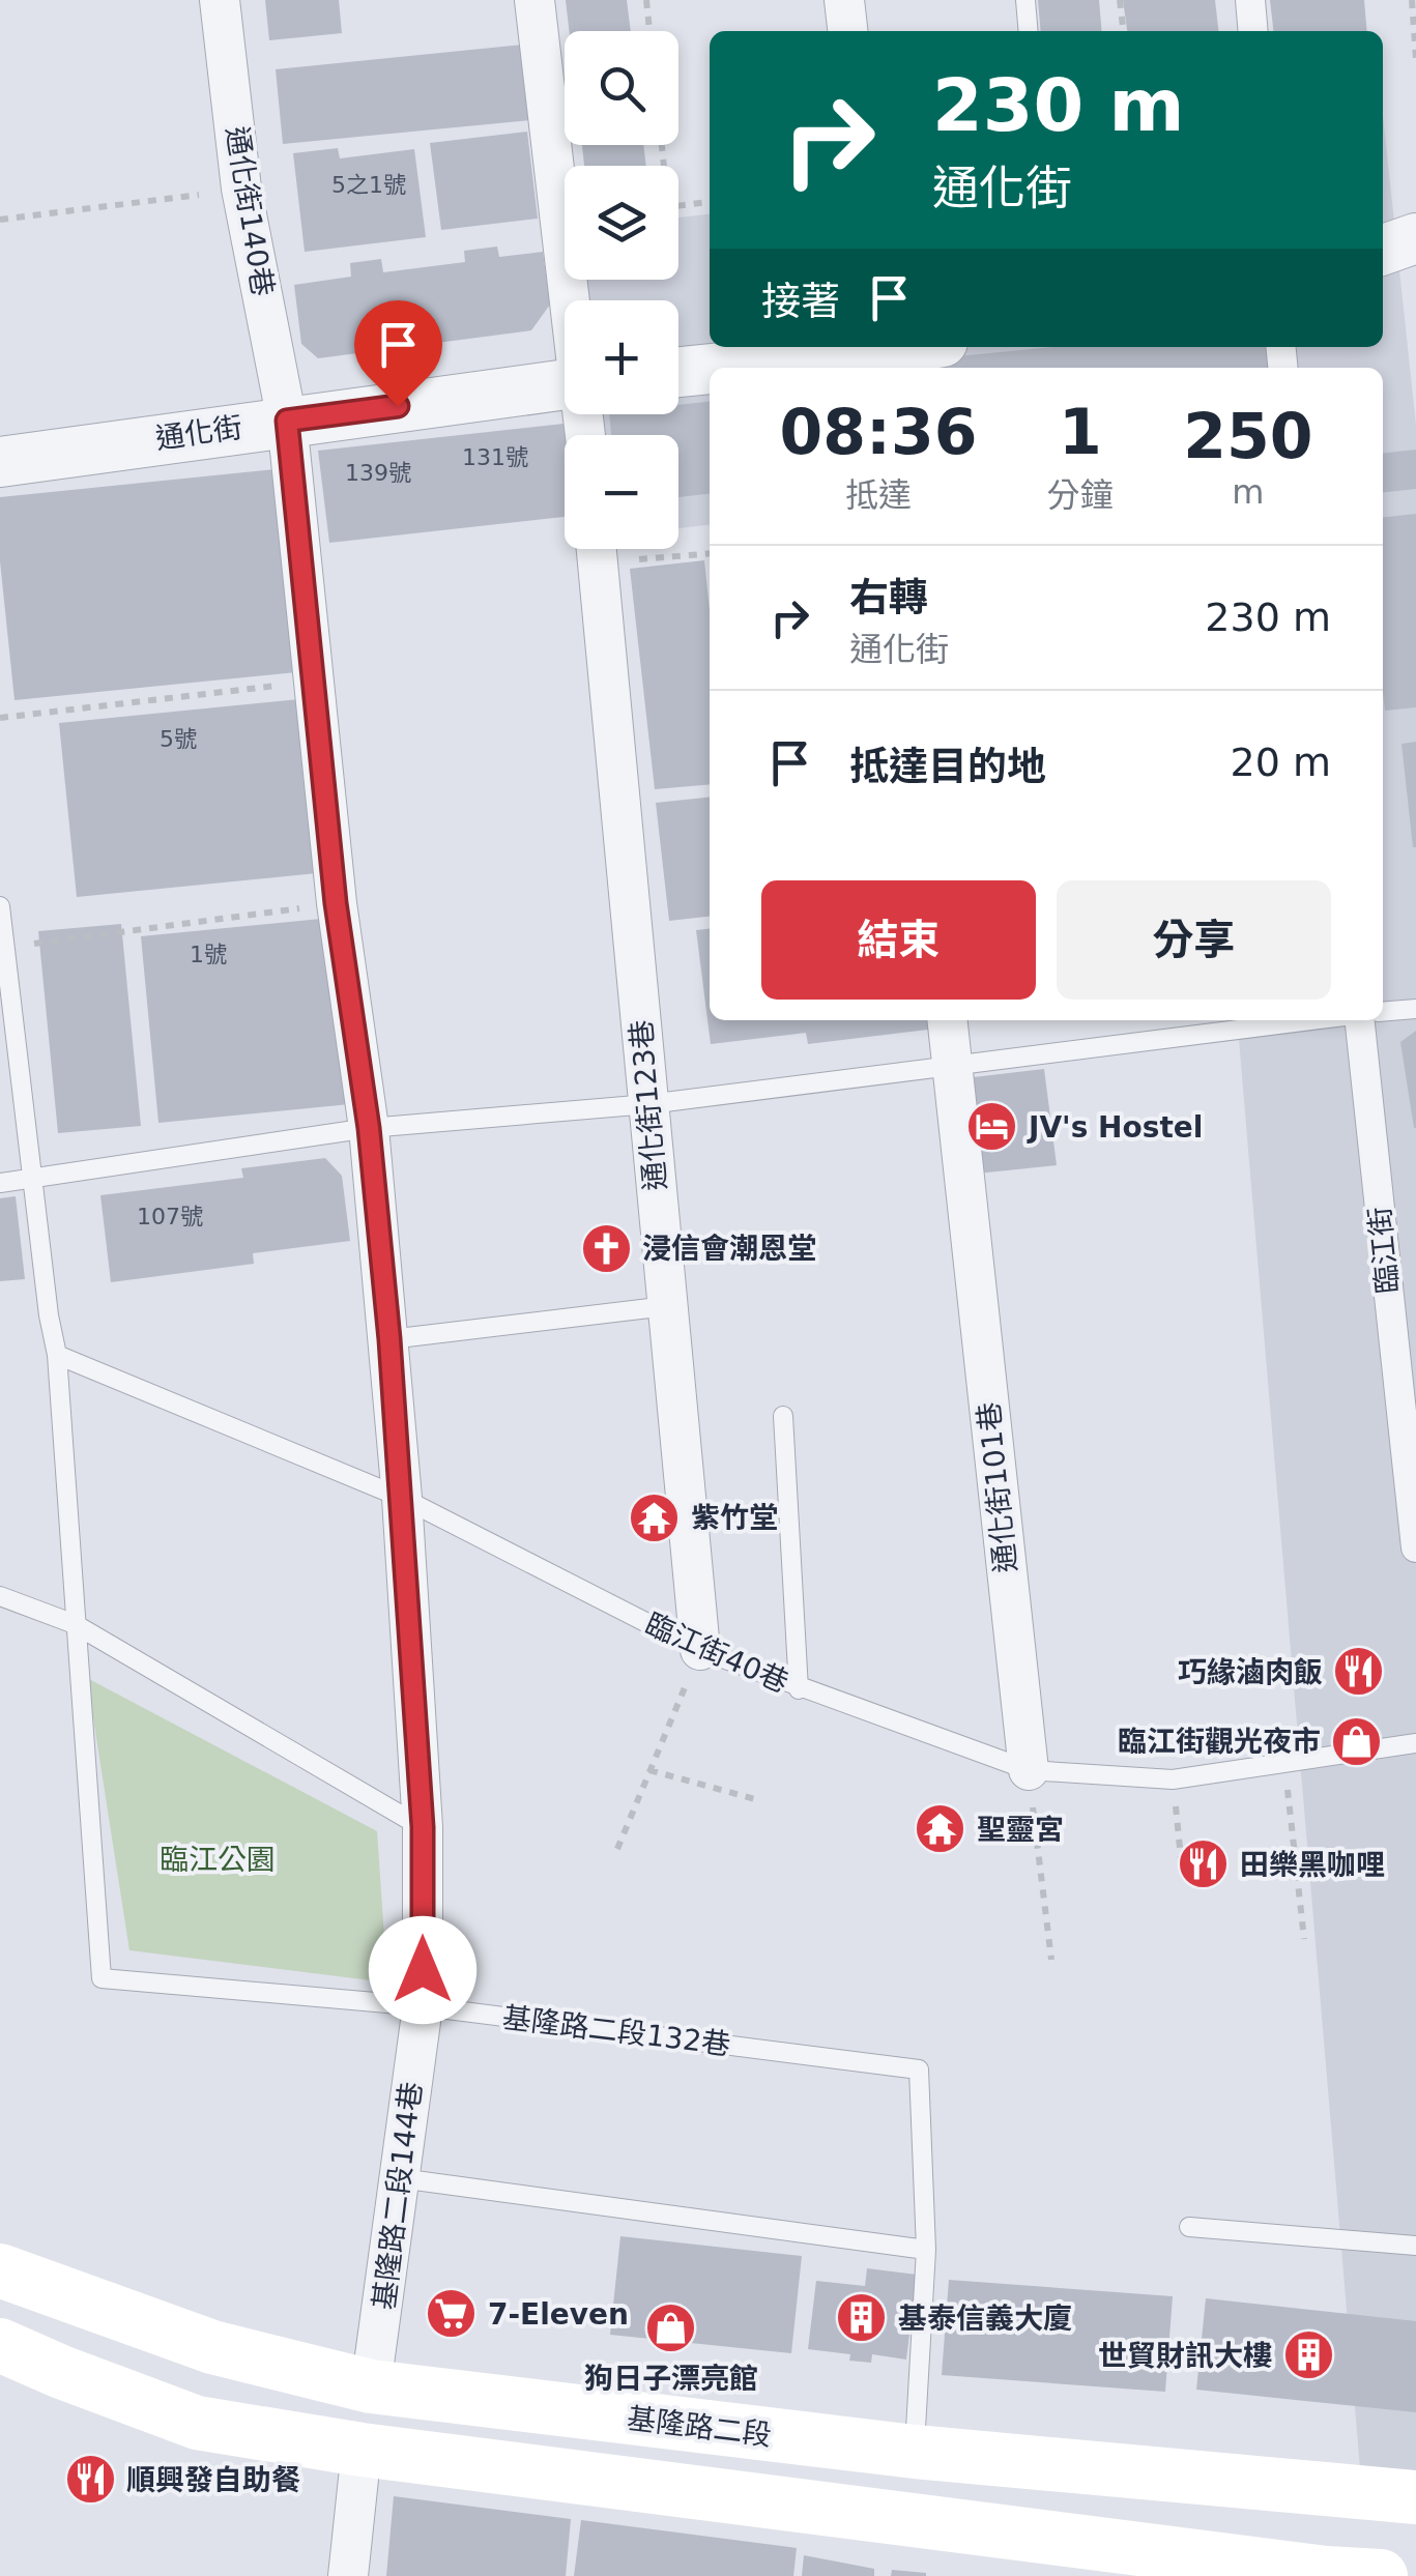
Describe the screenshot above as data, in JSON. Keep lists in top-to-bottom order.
{
  "streets": {
    "main road": ["基隆路二段"],
    "street": [
      "通化街140巷",
      "通化街",
      "通化街123巷",
      "臨江街",
      "通化街101巷",
      "基隆路二段144巷"
    ],
    "lane": ["臨江街40巷", "基隆路二段132巷"]
  },
  "crossings": [
    ["通化街140巷", "通化街"],
    ["通化街140巷", "基隆路二段144巷"],
    ["通化街123巷", "臨江街40巷"],
    ["通化街101巷", "臨江街40巷"],
    ["臨江街40巷", "基隆路二段144巷"],
    ["基隆路二段132巷", "基隆路二段144巷"],
    ["基隆路二段132巷", "基隆路二段"],
    ["基隆路二段144巷", "基隆路二段"]
  ],
  "parks": ["臨江公園"],
  "places": {
    "hotel": ["JV's Hostel"],
    "church": ["浸信會潮恩堂"],
    "temple": ["紫竹堂", "聖靈宮"],
    "restaurant": ["巧緣滷肉飯", "田樂黑咖哩", "順興發自助餐"],
    "shop": ["臨江街觀光夜市", "狗日子漂亮館"],
    "supermarket": ["7-Eleven"],
    "building": ["基泰信義大廈", "世貿財訊大樓"]
  },
  "house_numbers": [
    "5之1號",
    "131號",
    "139號",
    "5號",
    "1號",
    "107號"
  ],
  "page": {
    "map_buttons": ["+", "−"],
    "turn": ["230 m", "通化街"],
    "then": "接著",
    "eta": [
      "08:36",
      "抵達",
      "1",
      "分鐘",
      "250",
      "m"
    ],
    "list": [
      {
        "name": "右轉",
        "note": "通化街",
        "value": "230 m"
      },
      {
        "name": "抵達目的地",
        "value": "20 m"
      }
    ],
    "buttons": ["結束", "分享"]
  }
}
